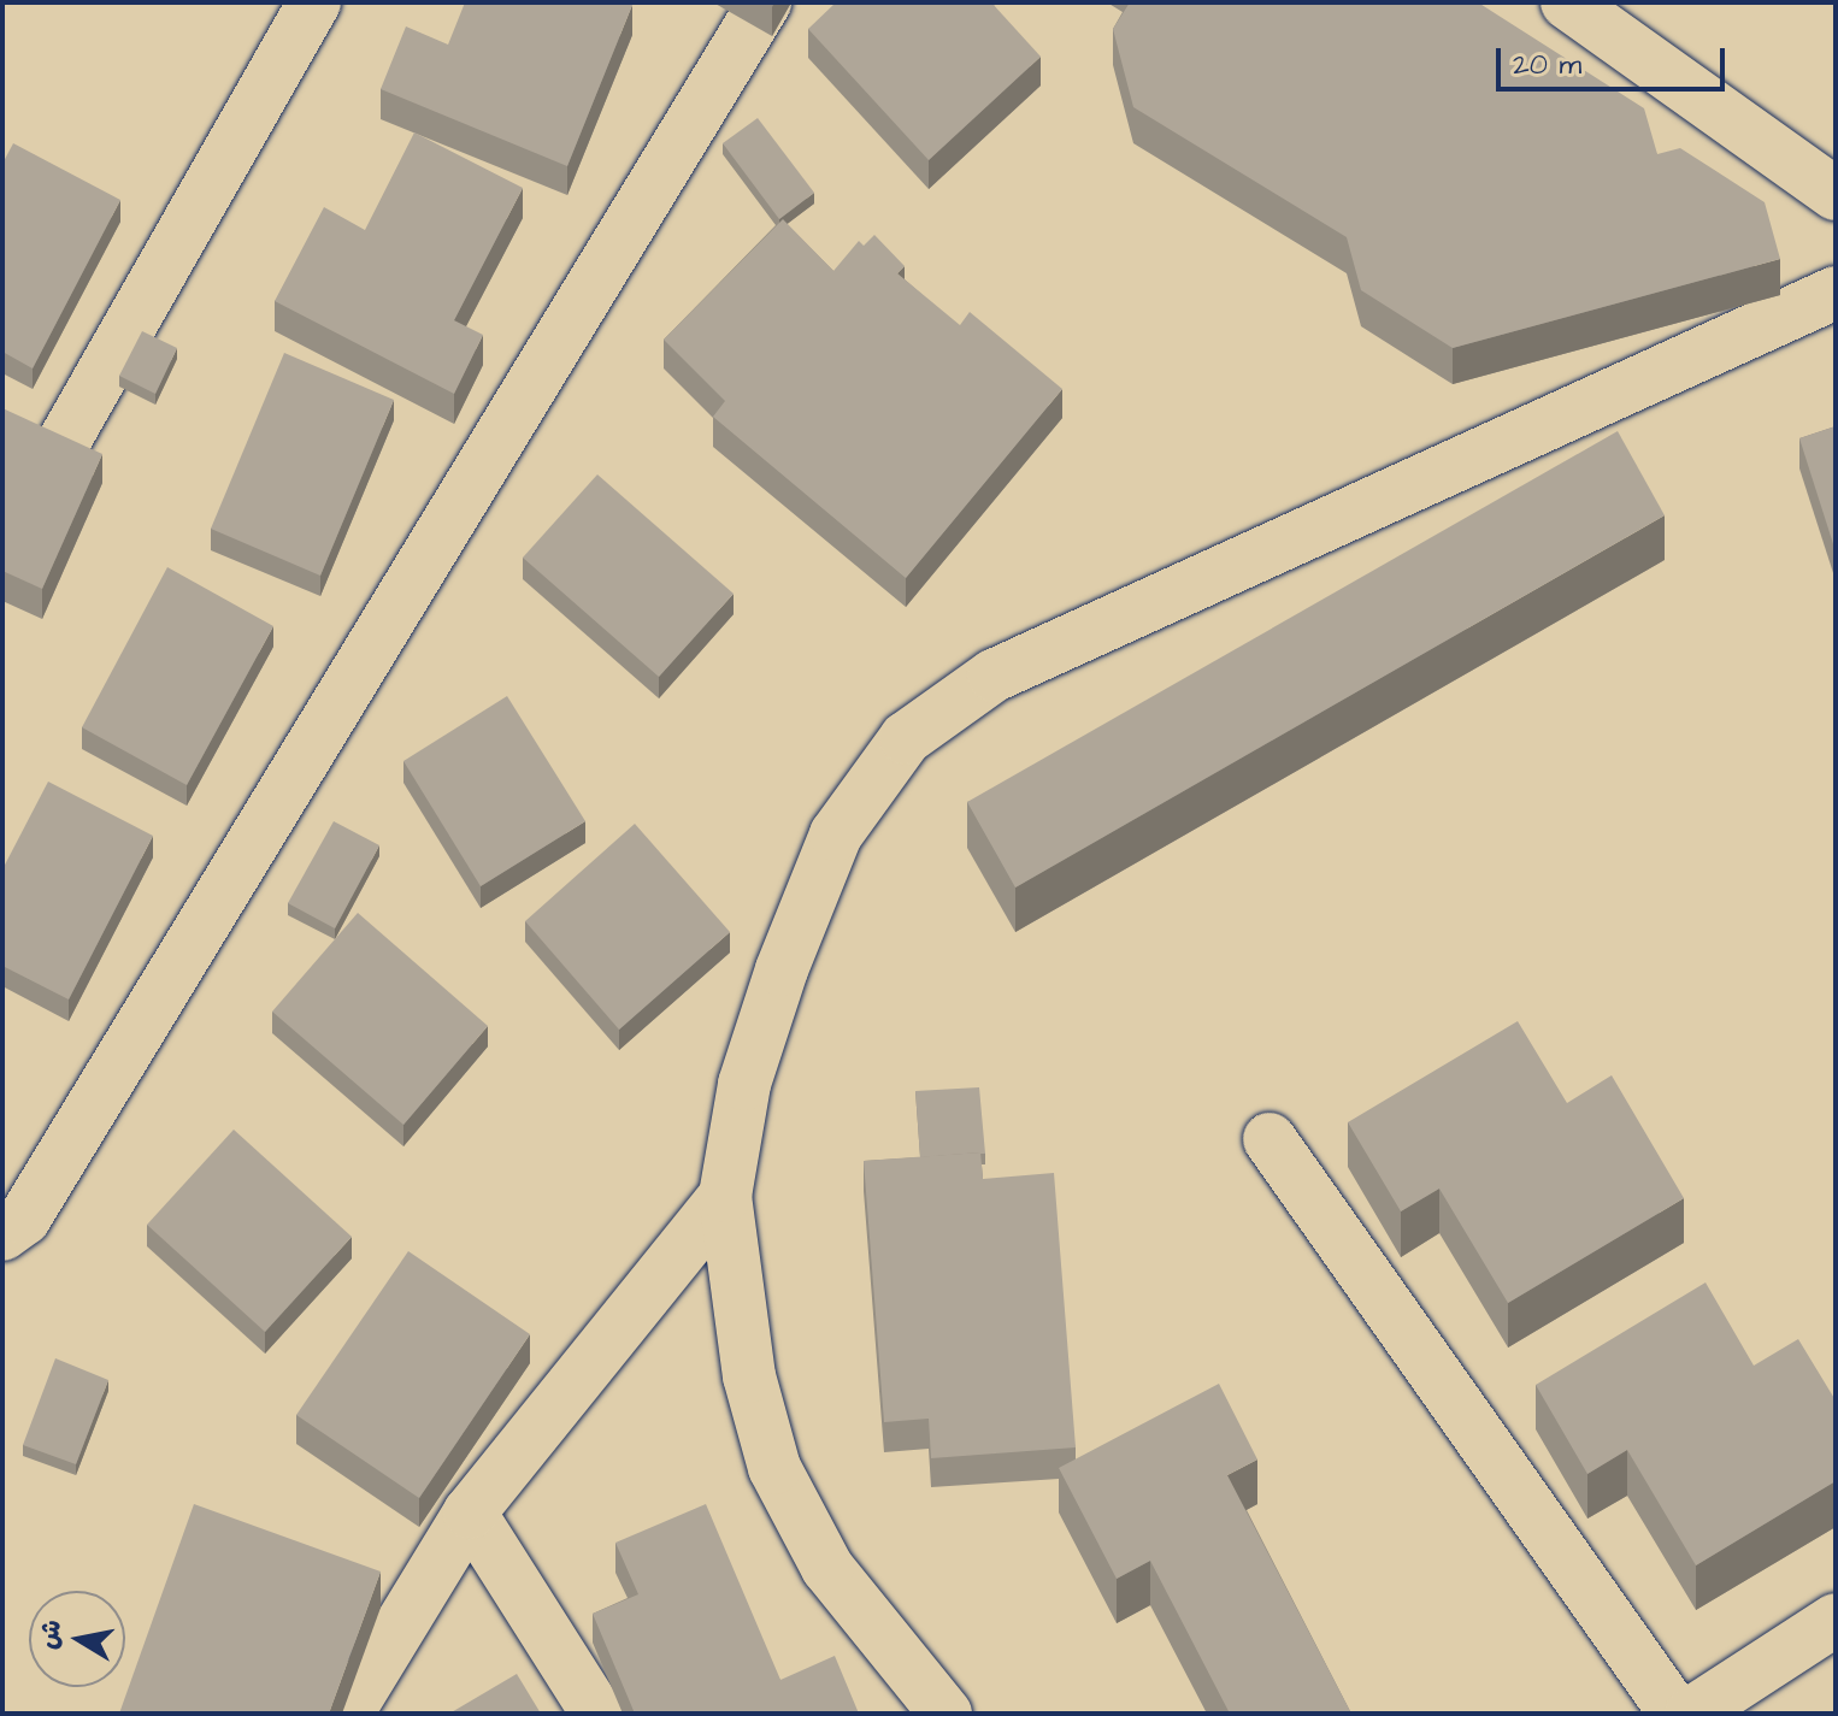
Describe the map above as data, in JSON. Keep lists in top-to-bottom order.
{
  "scale_bar": "20 m",
  "north": "left"
}
